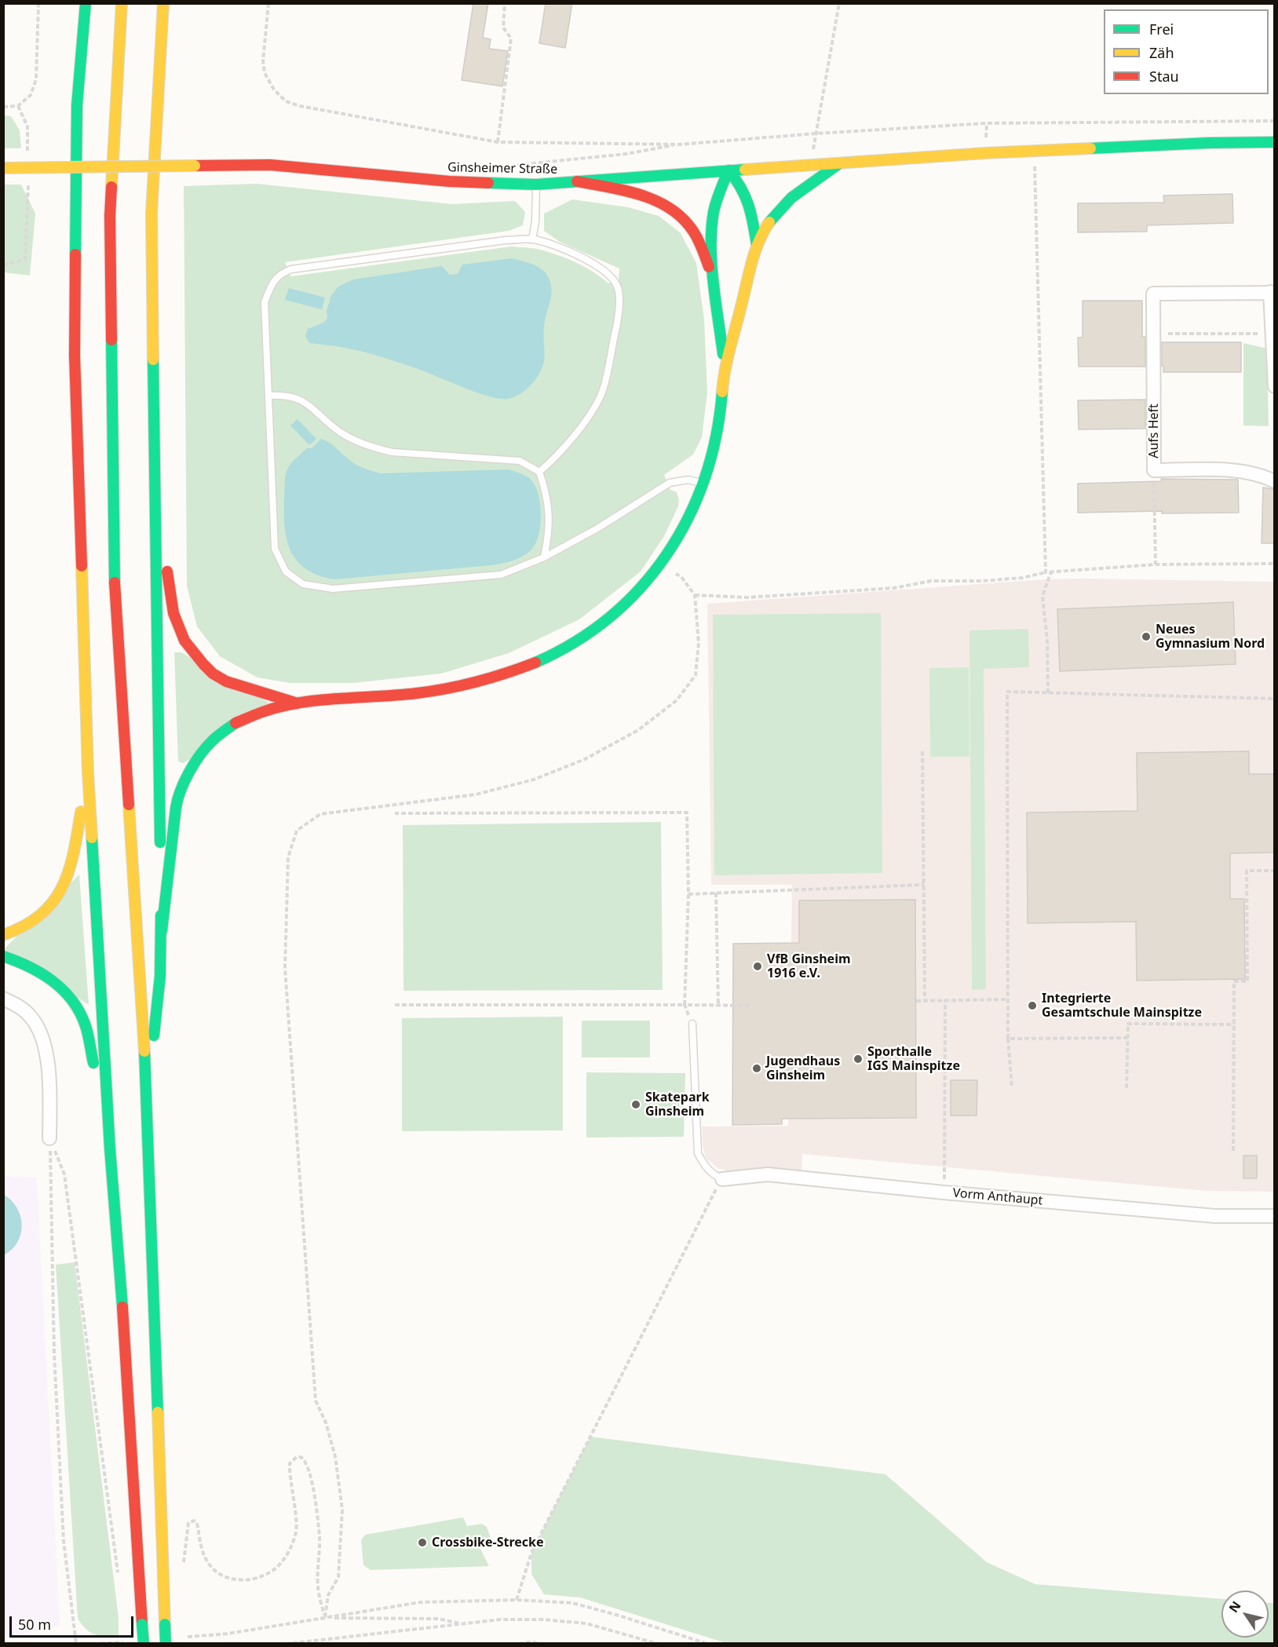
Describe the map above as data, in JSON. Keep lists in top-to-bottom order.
{
  "streets": {
    "main road": ["Ginsheimer Straße"],
    "street": ["Aufs Heft", "Vorm Anthaupt"]
  },
  "places": [
    "Neues Gymnasium Nord",
    "VfB Ginsheim 1916 e.V.",
    "Integrierte Gesamtschule Mainspitze",
    "Sporthalle IGS Mainspitze",
    "Jugendhaus Ginsheim",
    "Skatepark Ginsheim",
    "Crossbike-Strecke"
  ],
  "legend": ["Frei", "Zäh", "Stau"],
  "scale_bar": "50 m",
  "north": "top left"
}
